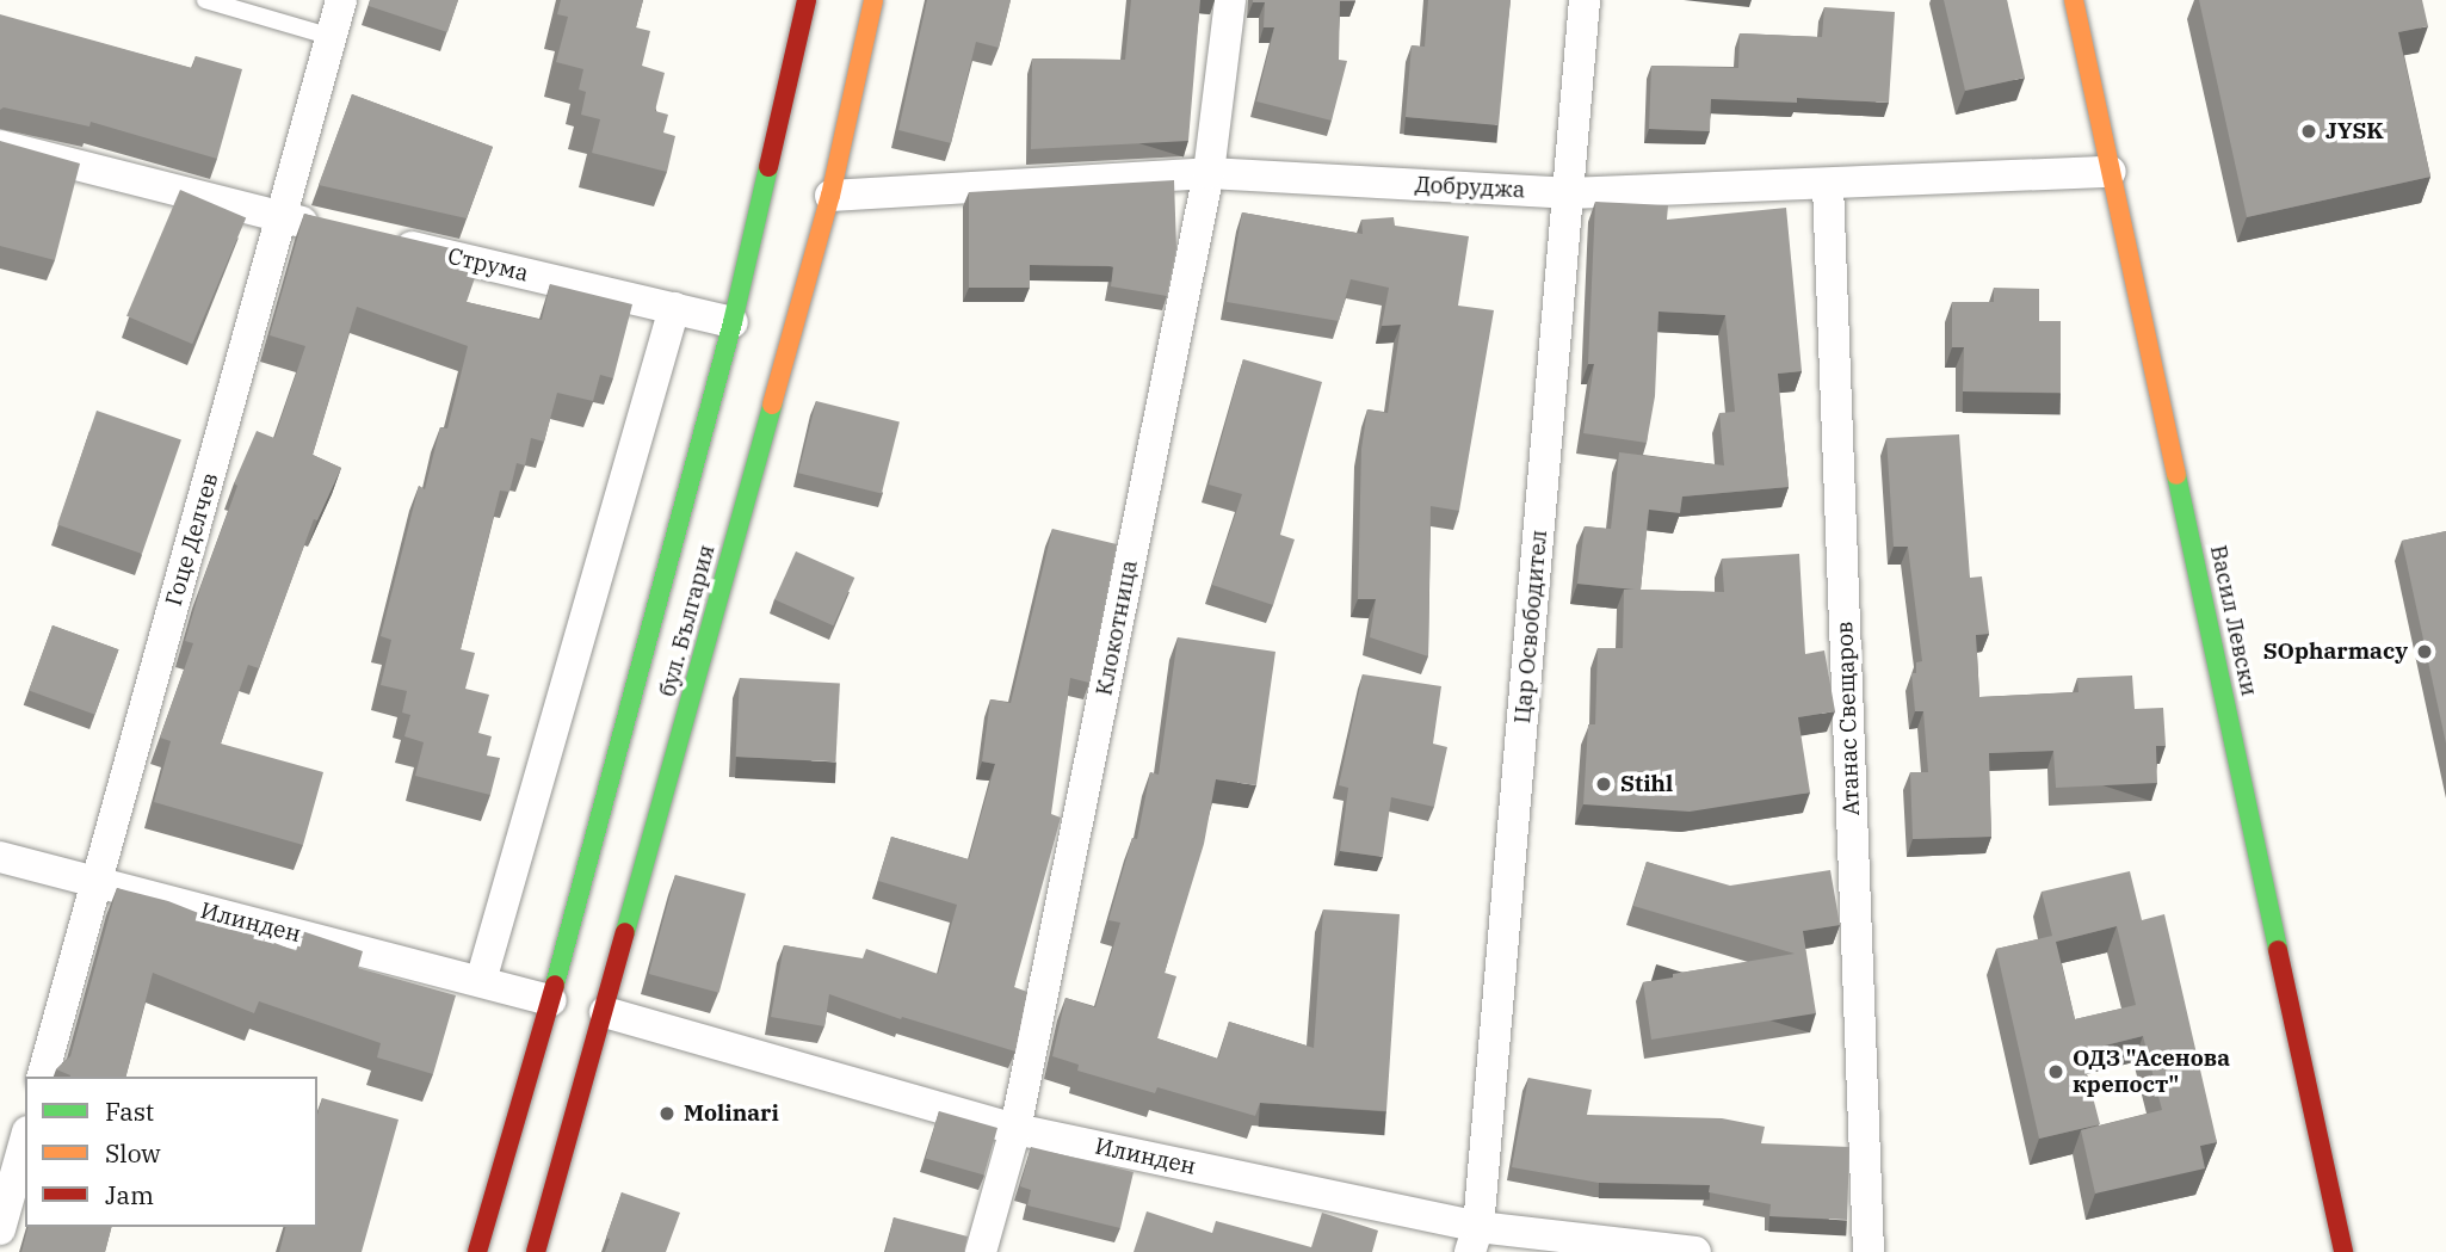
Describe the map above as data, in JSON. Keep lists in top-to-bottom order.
{
  "streets": {
    "main road": ["бул. България", "Васил Левски"],
    "street": [
      "Добруджа",
      "Струма",
      "Гоце Делчев",
      "Цар Освободител",
      "Клокотница",
      "Атанас Свещаров",
      "Илинден"
    ]
  },
  "crossings": [
    ["Добруджа", "бул. България"],
    ["Добруджа", "Васил Левски"],
    ["Добруджа", "Цар Освободител"],
    ["Добруджа", "Клокотница"],
    ["Добруджа", "Атанас Свещаров"],
    ["Струма", "бул. България"],
    ["Гоце Делчев", "Илинден"],
    ["бул. България", "Илинден"],
    ["Цар Освободител", "Илинден"],
    ["Клокотница", "Илинден"]
  ],
  "places": [
    "JYSK",
    "SOpharmacy",
    "Stihl",
    "ОДЗ \"Асенова крепост\"",
    "Molinari"
  ],
  "legend": ["Fast", "Slow", "Jam"]
}
